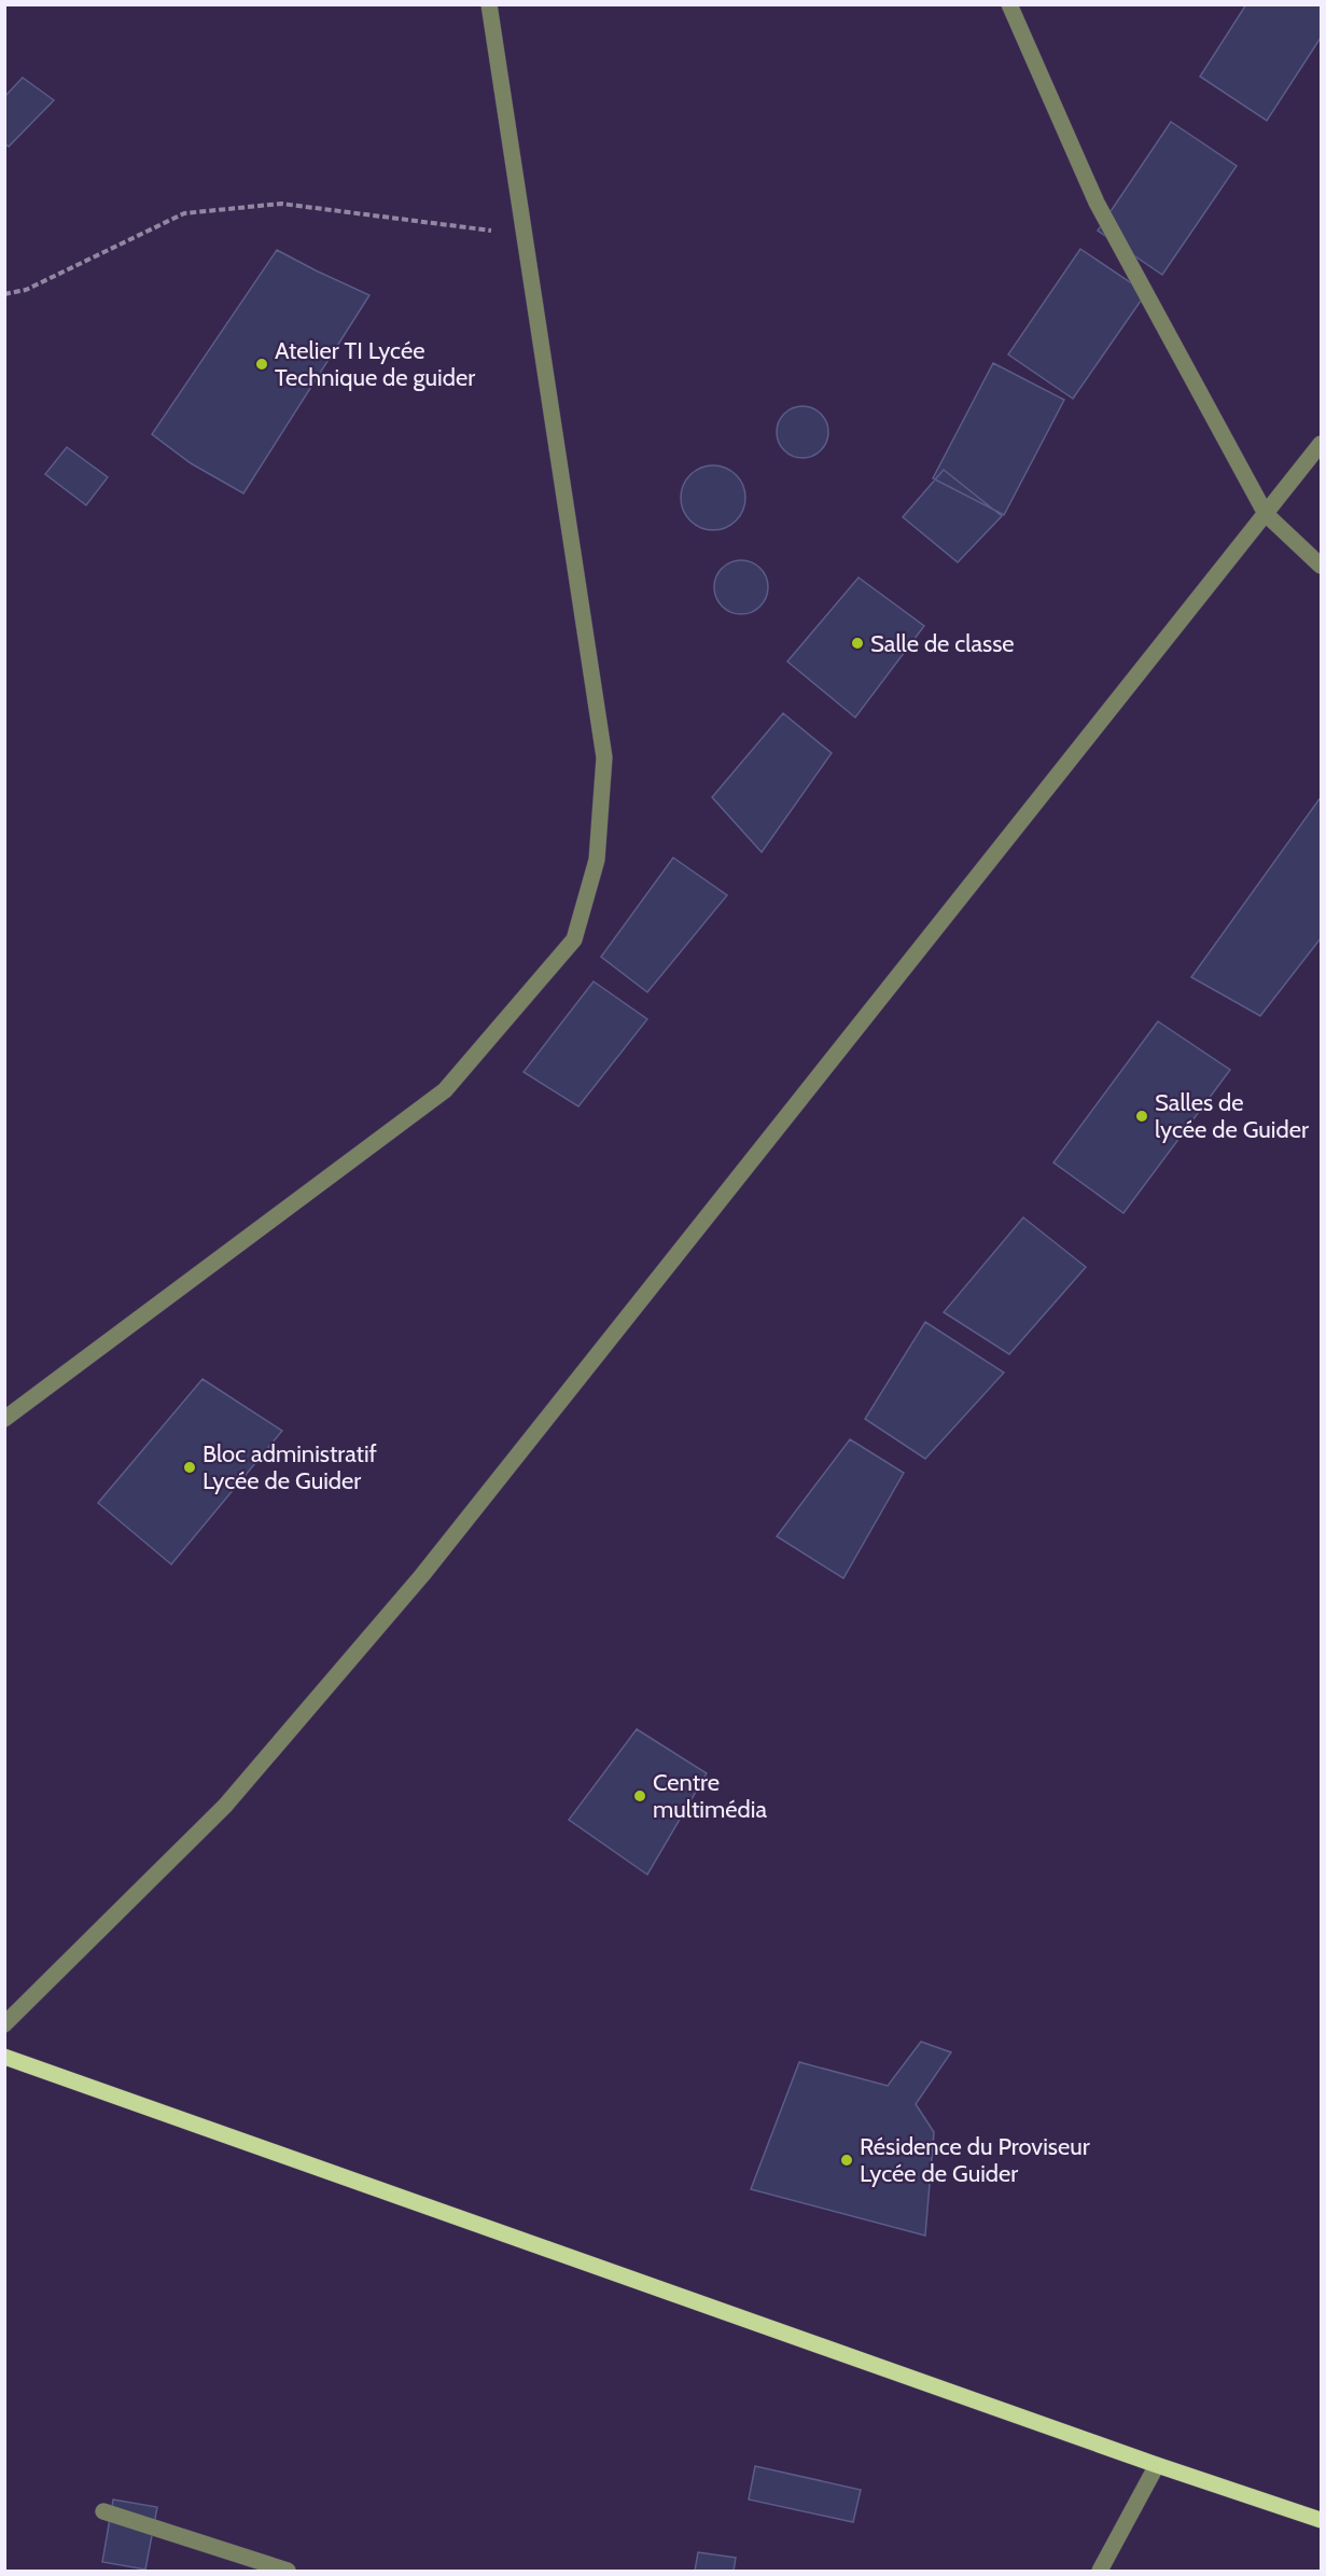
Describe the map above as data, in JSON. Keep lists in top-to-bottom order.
{
  "places": [
    "Atelier TI Lycée Technique de guider",
    "Salle de classe",
    "Salles de lycée de Guider",
    "Bloc administratif Lycée de Guider",
    "Centre multimédia",
    "Résidence du Proviseur Lycée de Guider"
  ]
}
